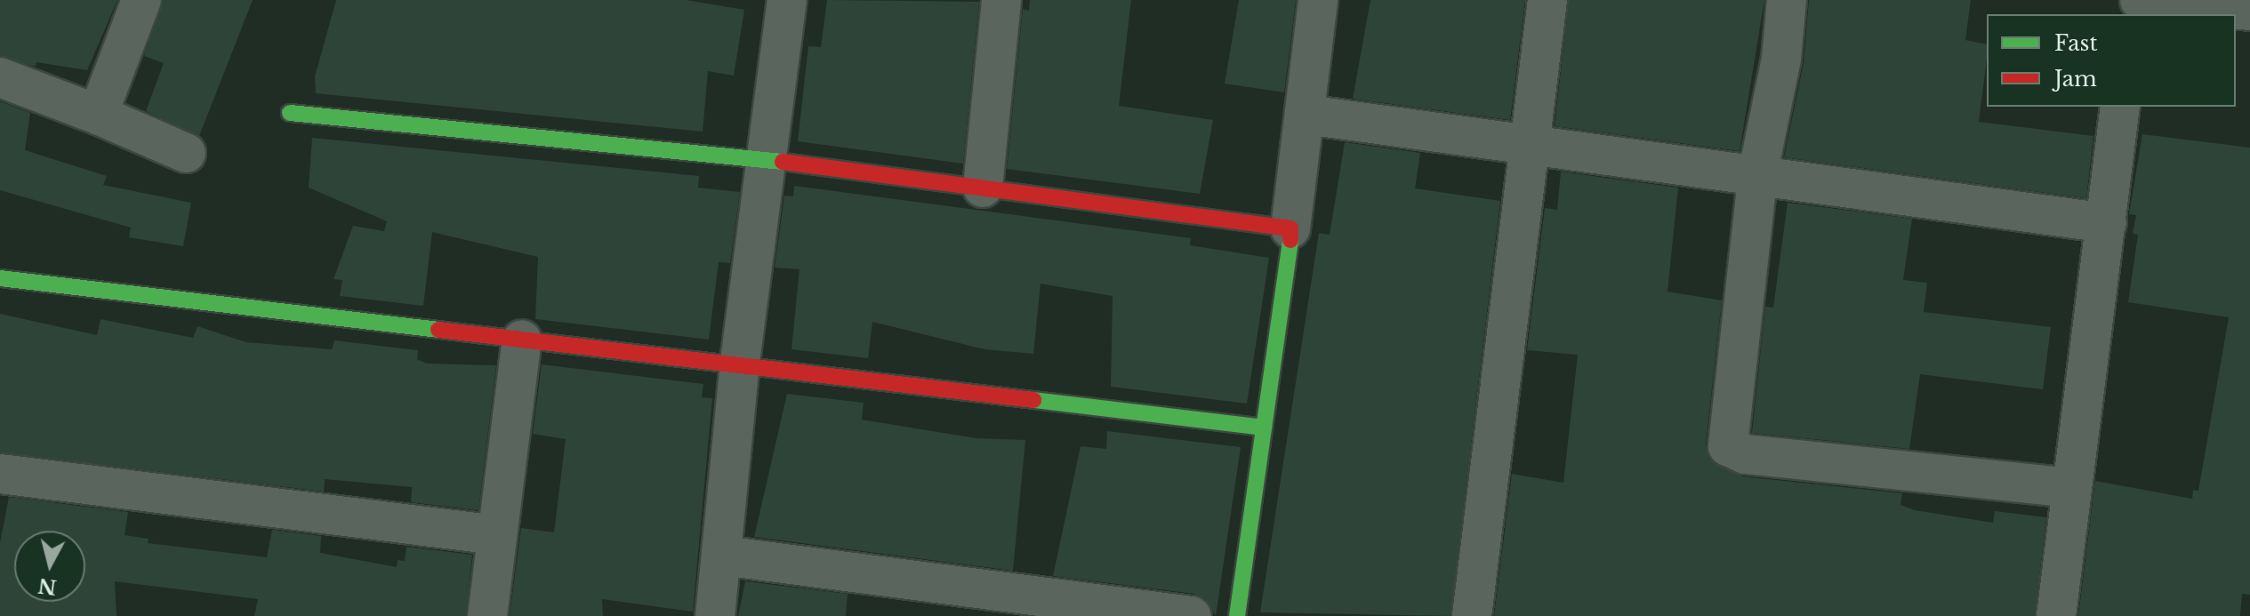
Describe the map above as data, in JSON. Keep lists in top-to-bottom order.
{
  "legend": ["Fast", "Jam"],
  "north": "bottom"
}
